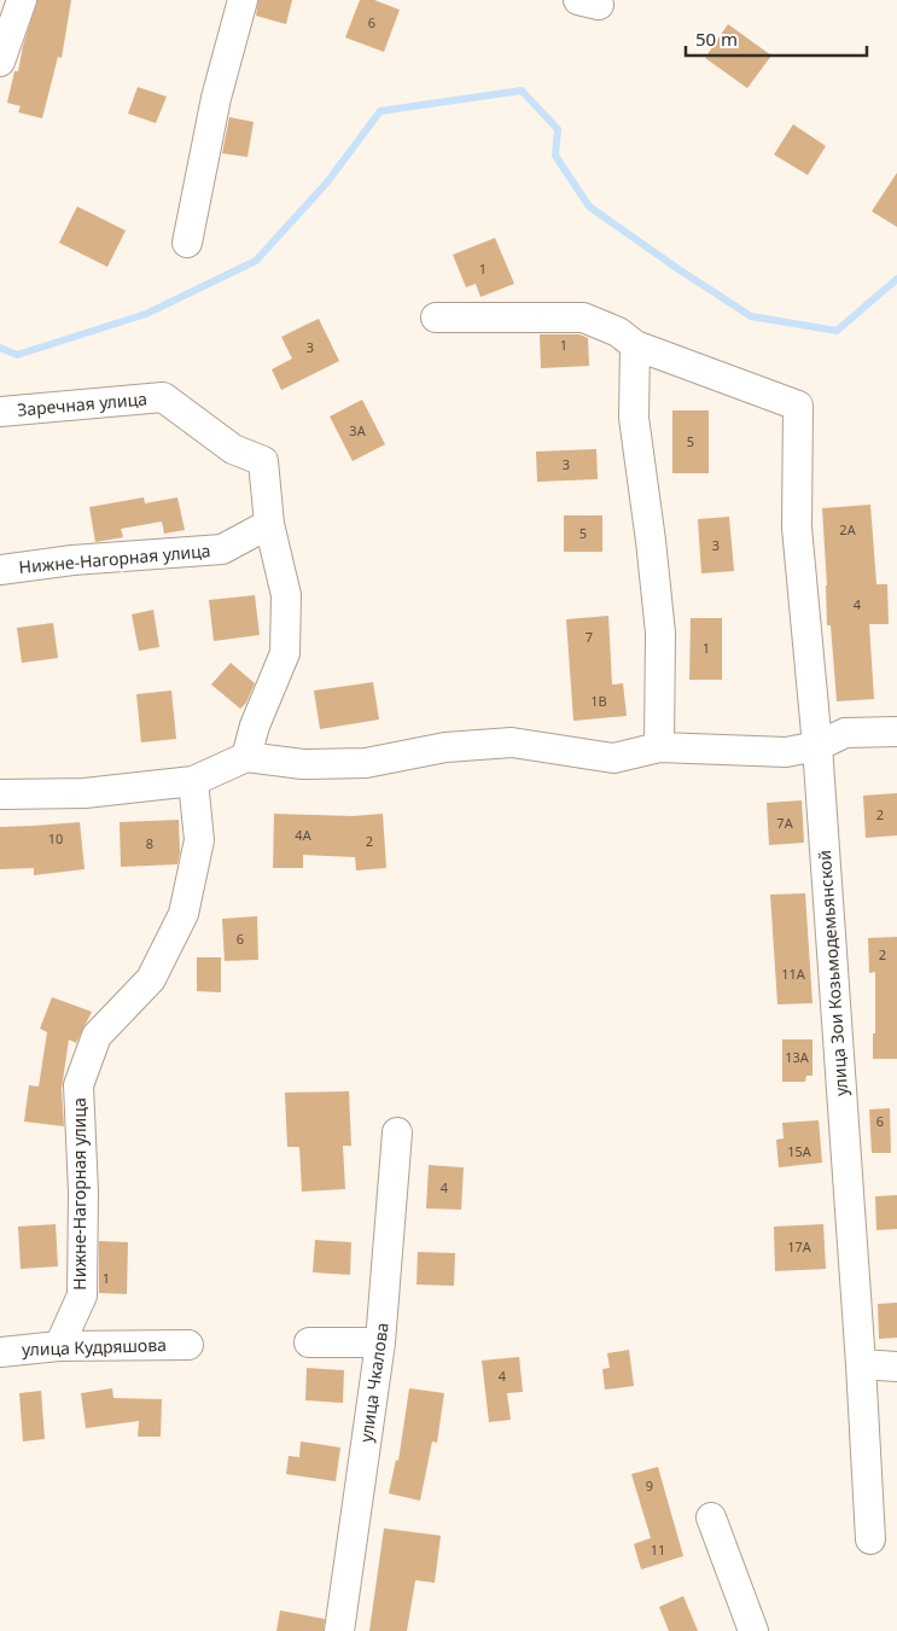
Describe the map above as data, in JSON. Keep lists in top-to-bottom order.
{
  "streets": {
    "street": [
      "Заречная улица",
      "Нижне-Нагорная улица",
      "улица Зои Козьмодемьянской",
      "улица Кудряшова",
      "улица Чкалова"
    ]
  },
  "crossings": [
    ["Заречная улица", "Нижне-Нагорная улица"],
    ["Нижне-Нагорная улица", "улица Кудряшова"]
  ],
  "house_numbers": [
    "6",
    "1",
    "1",
    "3",
    "3А",
    "5",
    "3",
    "2А",
    "5",
    "3",
    "4",
    "7",
    "1",
    "1В",
    "2",
    "7А",
    "4А",
    "10",
    "2",
    "8",
    "6",
    "2",
    "11А",
    "13А",
    "6",
    "15А",
    "4",
    "17А",
    "1",
    "4",
    "9",
    "11"
  ],
  "scale_bar": "50 m"
}
